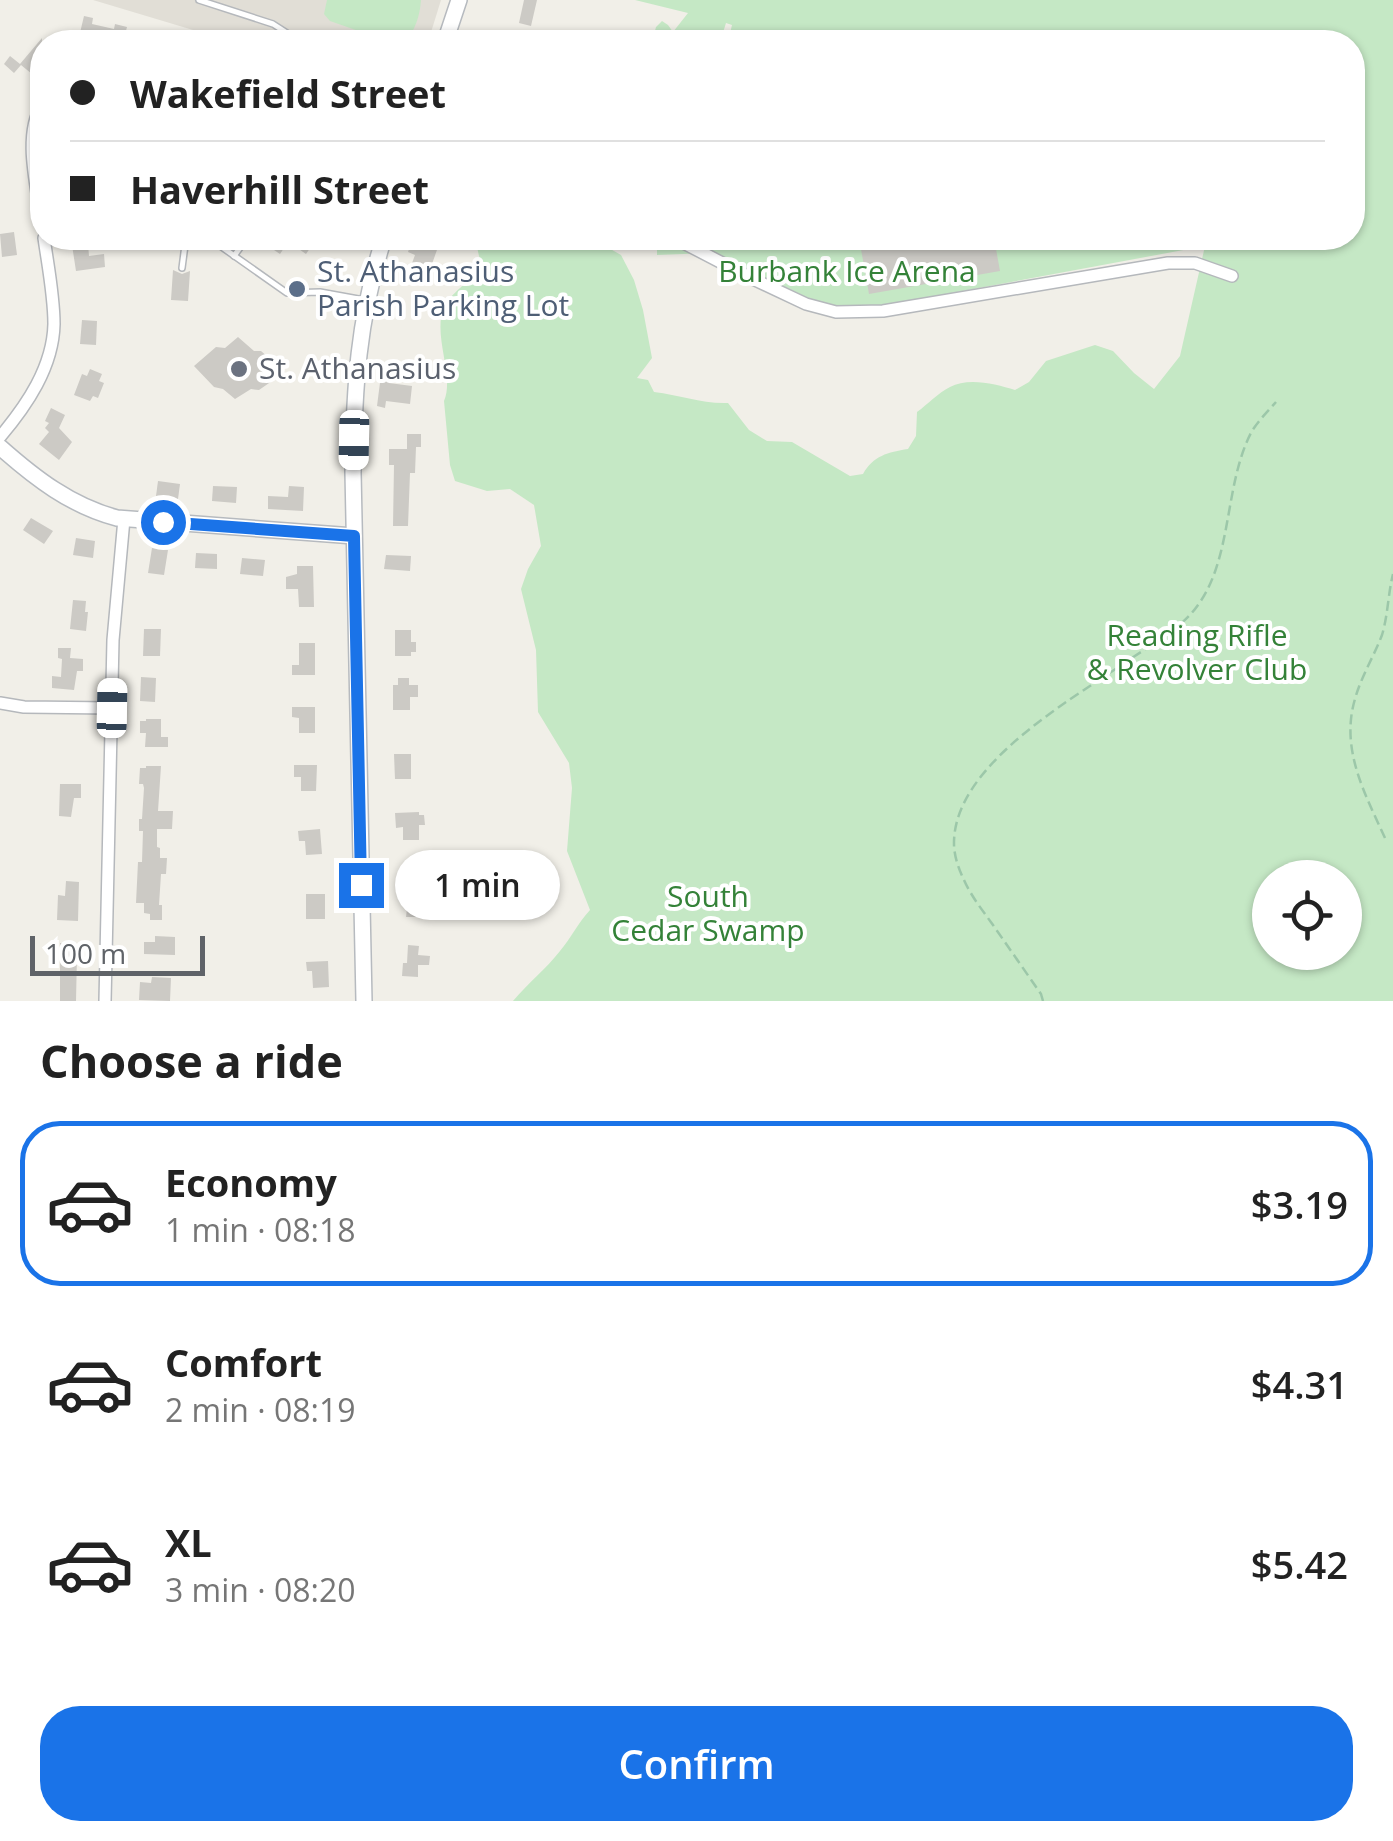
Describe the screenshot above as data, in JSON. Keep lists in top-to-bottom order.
{
  "parks": ["Burbank Ice Arena", "Reading Rifle & Revolver Club", "South Cedar Swamp"],
  "places": ["St. Athanasius Parish Parking Lot", "St. Athanasius"],
  "scale_bar": "100 m",
  "page": {
    "banner": ["Wakefield Street", "Haverhill Street"],
    "bubble": "1 min",
    "scale": "100 m",
    "heading": "Choose a ride",
    "list": [
      {
        "name": "Economy",
        "note": "1 min · 08:18",
        "value": "$3.19"
      },
      {
        "name": "Comfort",
        "note": "2 min · 08:19",
        "value": "$4.31"
      },
      {
        "name": "XL",
        "note": "3 min · 08:20",
        "value": "$5.42"
      }
    ],
    "buttons": "Confirm"
  }
}
